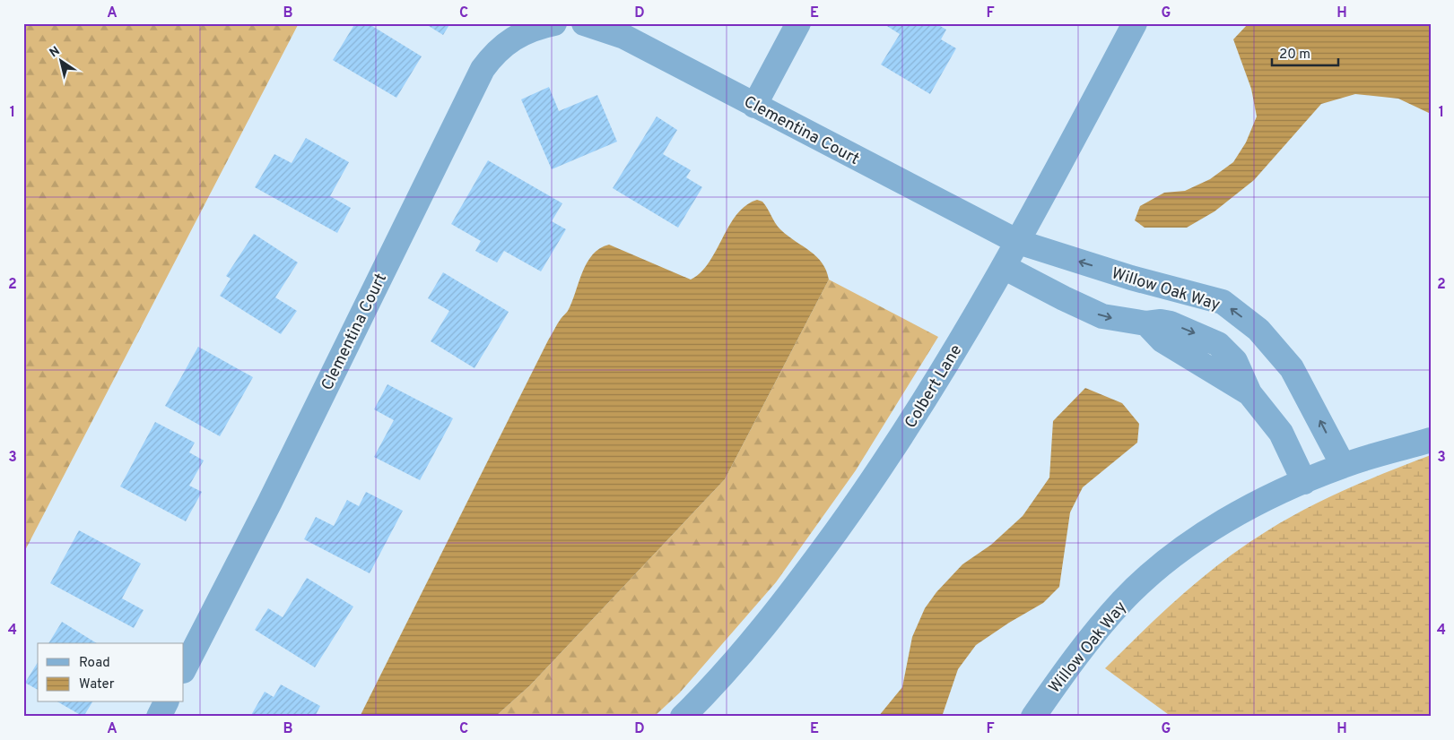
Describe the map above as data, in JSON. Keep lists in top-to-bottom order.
{
  "streets": {
    "street": ["Clementina Court", "Willow Oak Way", "Colbert Lane"]
  },
  "crossings": [
    ["Clementina Court", "Willow Oak Way"],
    ["Clementina Court", "Colbert Lane"],
    ["Willow Oak Way", "Colbert Lane"]
  ],
  "legend": ["Road", "Water"],
  "scale_bar": "20 m",
  "north": "top left",
  "grid": {
    "columns": [
      "A",
      "B",
      "C",
      "D",
      "E",
      "F",
      "G",
      "H"
    ],
    "rows": [
      "1",
      "2",
      "3",
      "4"
    ]
  }
}
